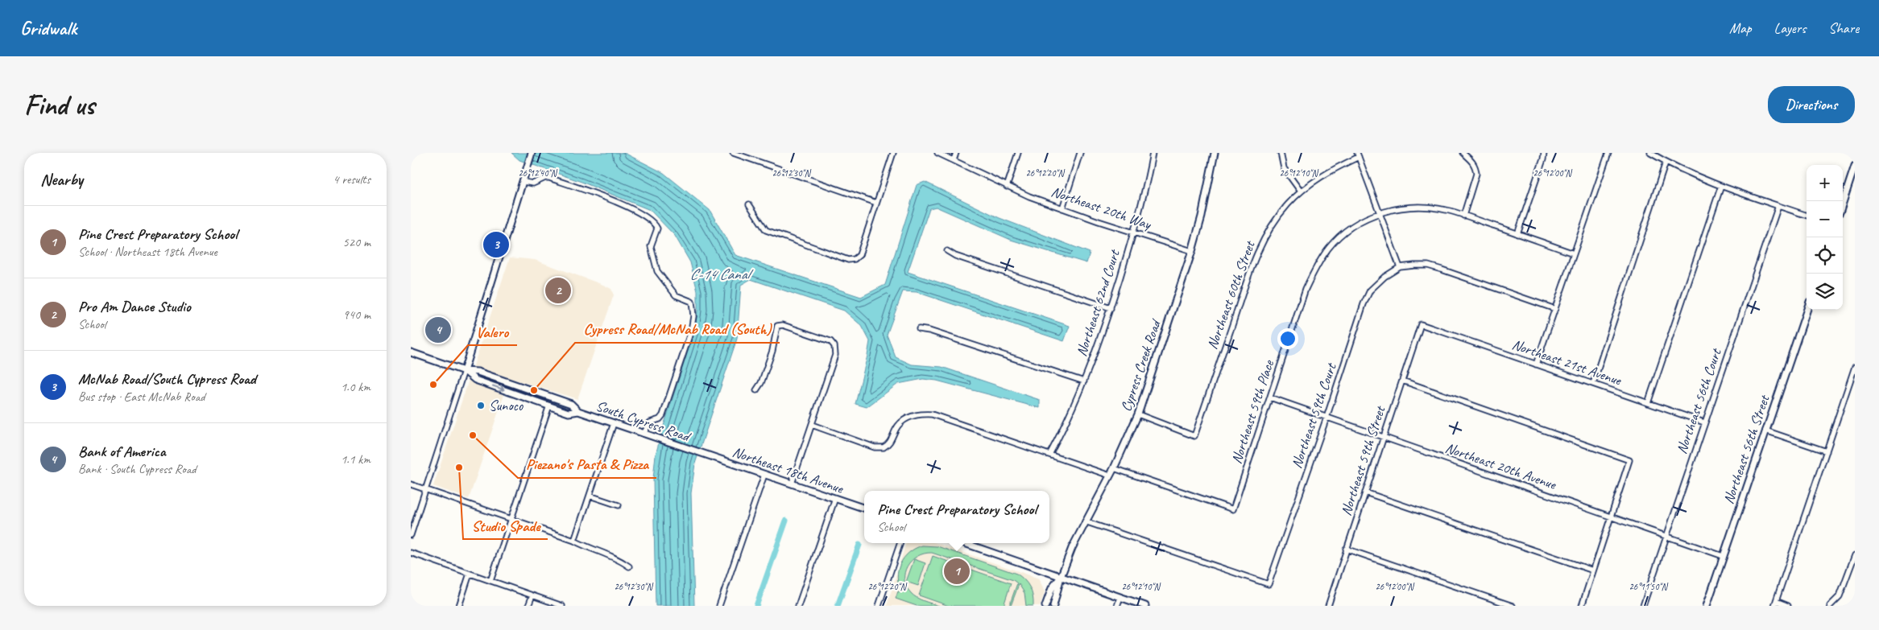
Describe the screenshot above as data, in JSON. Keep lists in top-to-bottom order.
{
  "streets": {
    "street": [
      "Northeast 20th Way",
      "Northeast 60th Street",
      "Northeast 62nd Court",
      "Northeast 21st Avenue",
      "Cypress Creek Road",
      "Northeast 56th Court",
      "Northeast 59th Place",
      "Northeast 59th Court",
      "South Cypress Road",
      "Northeast 56th Street",
      "Northeast 59th Street",
      "Northeast 20th Avenue",
      "Northeast 18th Avenue"
    ]
  },
  "crossings": [
    ["Northeast 20th Way", "Northeast 62nd Court"],
    ["Northeast 20th Way", "Cypress Creek Road"],
    ["Northeast 60th Street", "Cypress Creek Road"],
    ["Northeast 21st Avenue", "Northeast 56th Court"],
    ["Northeast 21st Avenue", "Northeast 59th Street"],
    ["Cypress Creek Road", "Northeast 59th Place"],
    ["Cypress Creek Road", "Northeast 59th Court"],
    ["Northeast 56th Court", "Northeast 20th Avenue"],
    ["Northeast 59th Place", "Northeast 20th Avenue"],
    ["Northeast 59th Court", "Northeast 20th Avenue"],
    ["South Cypress Road", "Northeast 18th Avenue"],
    ["Northeast 56th Street", "Northeast 20th Avenue"],
    ["Northeast 59th Street", "Northeast 20th Avenue"]
  ],
  "water": ["C-14 Canal"],
  "places": [
    "Valero",
    "Cypress Road/McNab Road (South)",
    "Sunoco",
    "Piezano's Pasta & Pizza",
    "Studio Spade"
  ],
  "page": {
    "header": "Gridwalk",
    "nav": ["Map", "Layers", "Share"],
    "buttons": "Directions",
    "title": "Find us",
    "heading": ["Nearby", "4 results"],
    "map_buttons": ["+", "−"],
    "list": [
      {
        "mark": "1",
        "name": "Pine Crest Preparatory School",
        "note": "School · Northeast 18th Avenue",
        "value": "520 m"
      },
      {
        "mark": "2",
        "name": "Pro Am Dance Studio",
        "note": "School",
        "value": "940 m"
      },
      {
        "mark": "3",
        "name": "McNab Road/South Cypress Road",
        "note": "Bus stop · East McNab Road",
        "value": "1.0 km"
      },
      {
        "mark": "4",
        "name": "Bank of America",
        "note": "Bank · South Cypress Road",
        "value": "1.1 km"
      }
    ],
    "pins": [
      "3",
      "2",
      "4",
      "1"
    ],
    "popup": ["Pine Crest Preparatory School", "School"]
  },
  "coordinates": [
    "26°12'40\"N",
    "26°12'30\"N",
    "26°12'20\"N",
    "26°12'10\"N",
    "26°12'00\"N",
    "26°11'50\"N"
  ]
}
